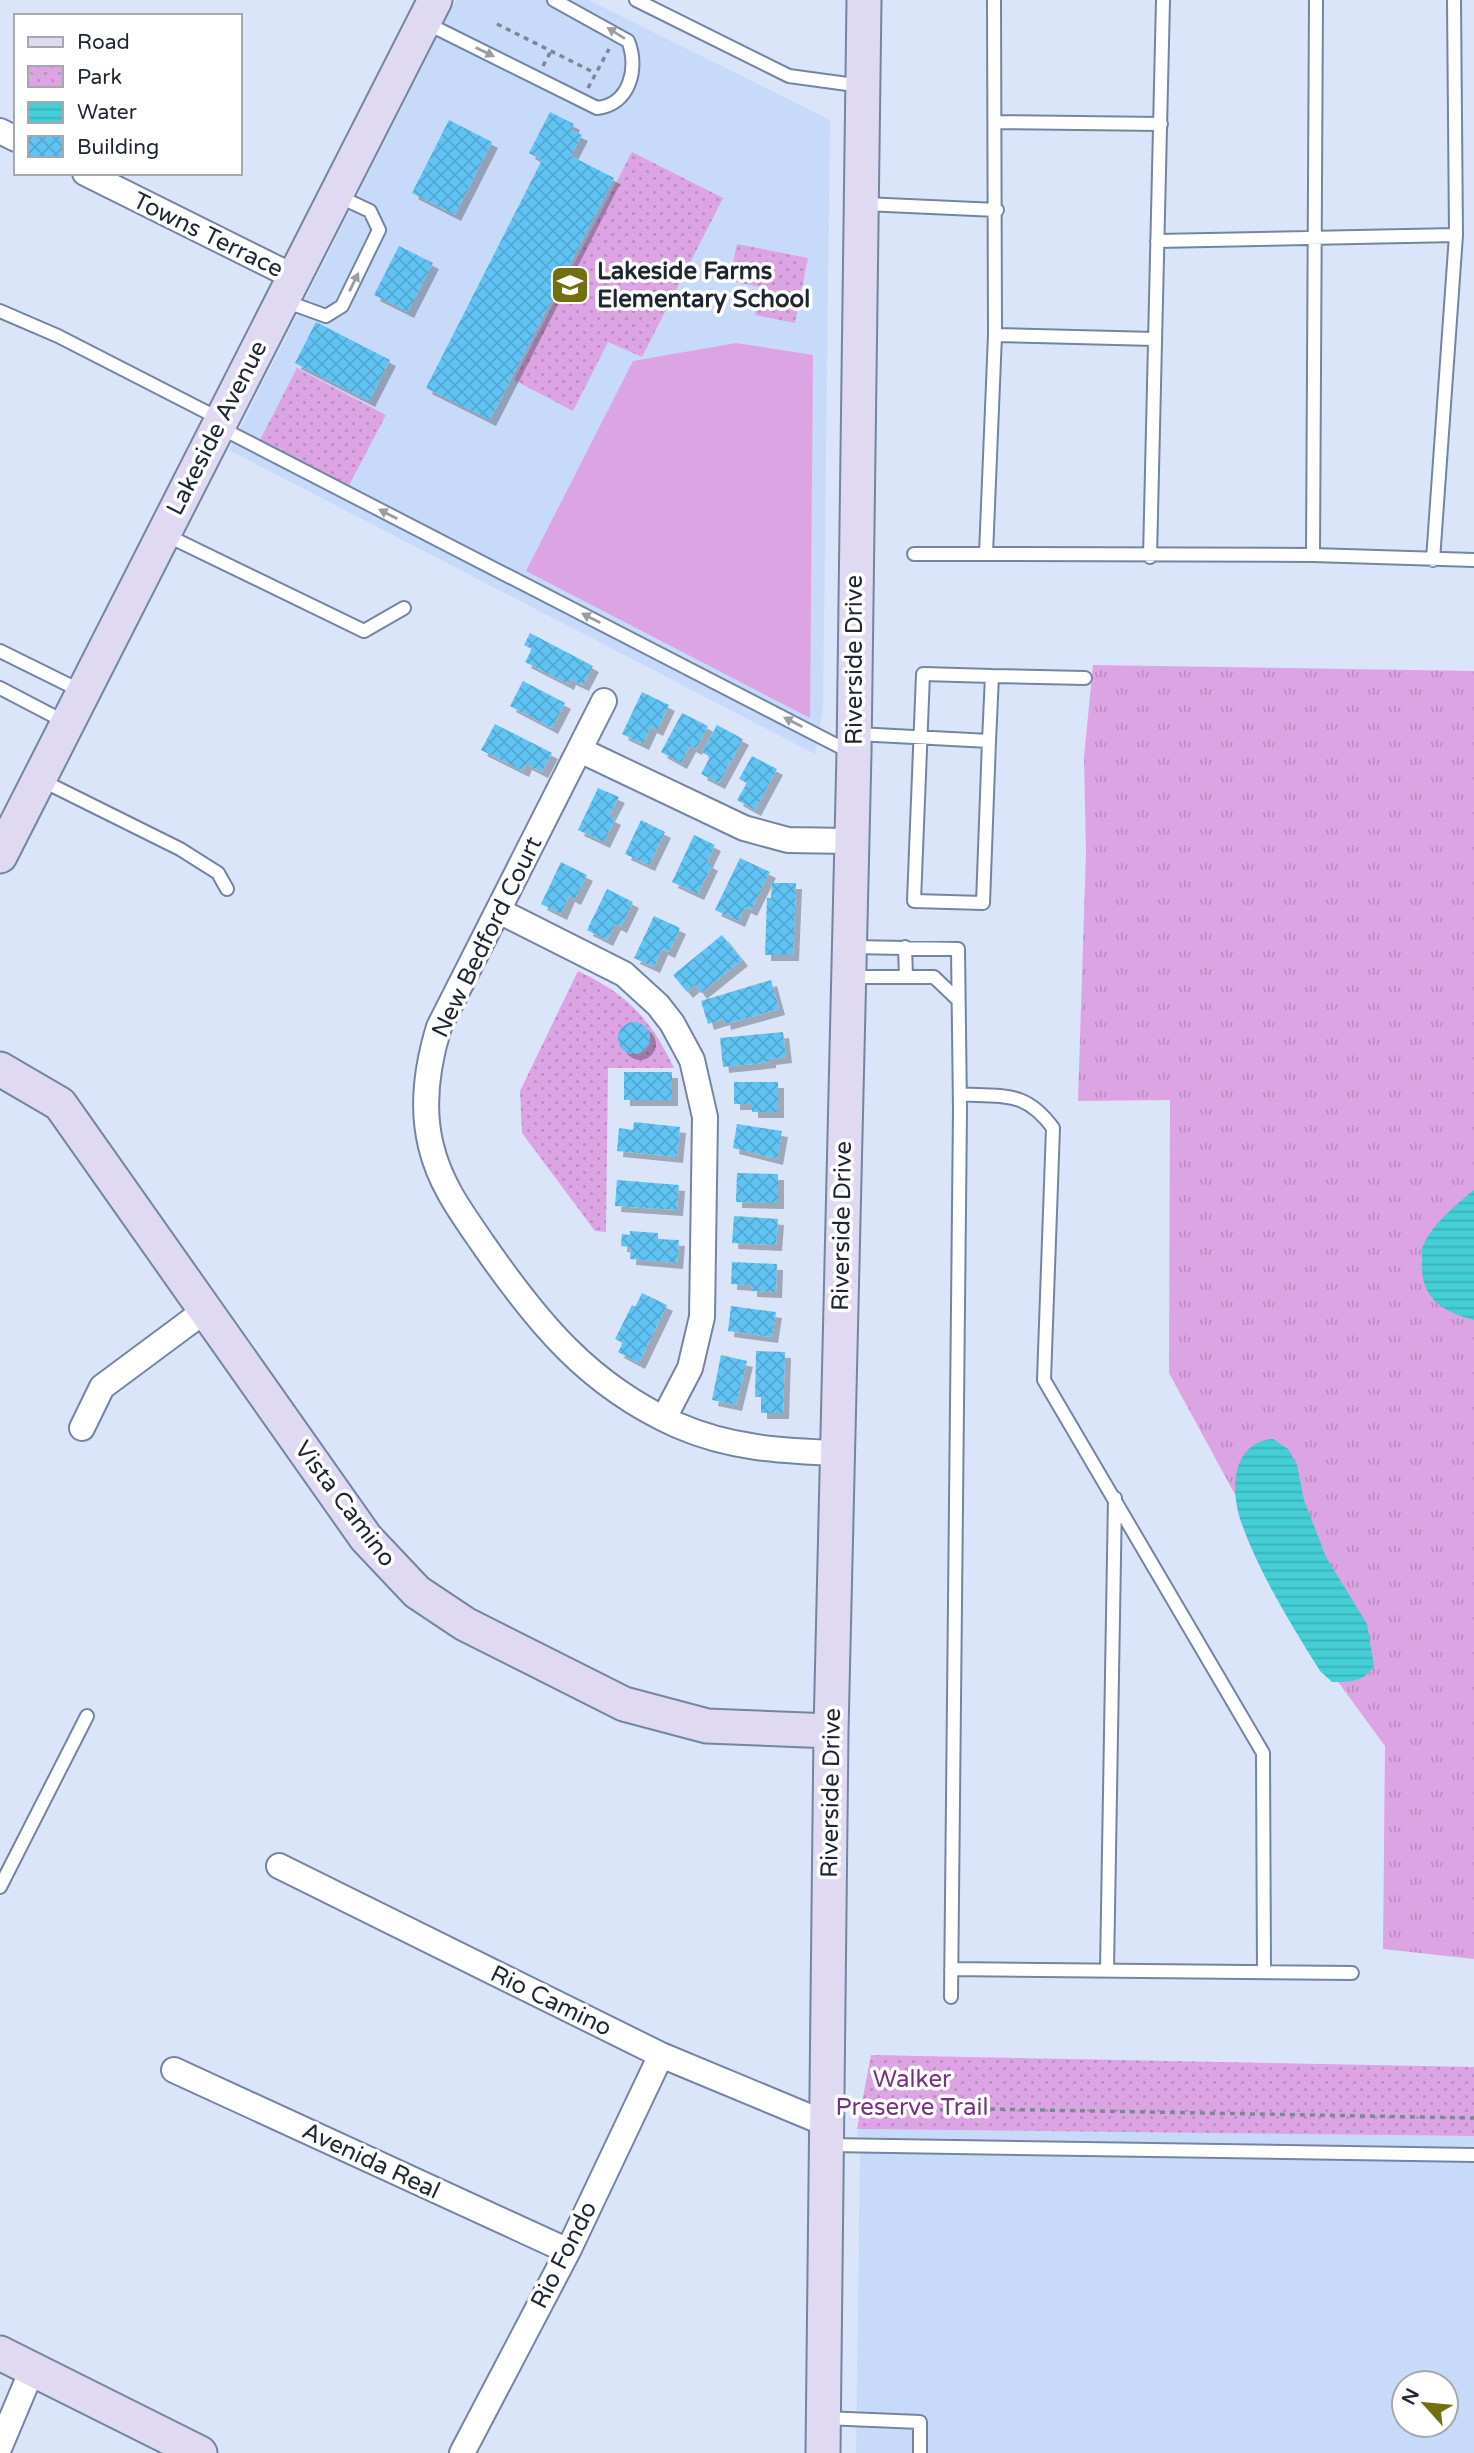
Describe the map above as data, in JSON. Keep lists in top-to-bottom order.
{
  "streets": {
    "main road": ["Lakeside Avenue", "Riverside Drive", "Vista Camino"],
    "street": [
      "Towns Terrace",
      "New Bedford Court",
      "Rio Camino",
      "Avenida Real",
      "Rio Fondo"
    ]
  },
  "crossings": [
    ["Towns Terrace", "Lakeside Avenue"],
    ["Riverside Drive", "New Bedford Court"],
    ["Riverside Drive", "Vista Camino"],
    ["Riverside Drive", "Rio Camino"],
    ["Rio Camino", "Rio Fondo"],
    ["Avenida Real", "Rio Fondo"]
  ],
  "parks": ["Walker Preserve Trail"],
  "places": {
    "school or university": ["Lakeside Farms Elementary School"]
  },
  "legend": [
    "Road",
    "Park",
    "Water",
    "Building"
  ],
  "north": "top left"
}
